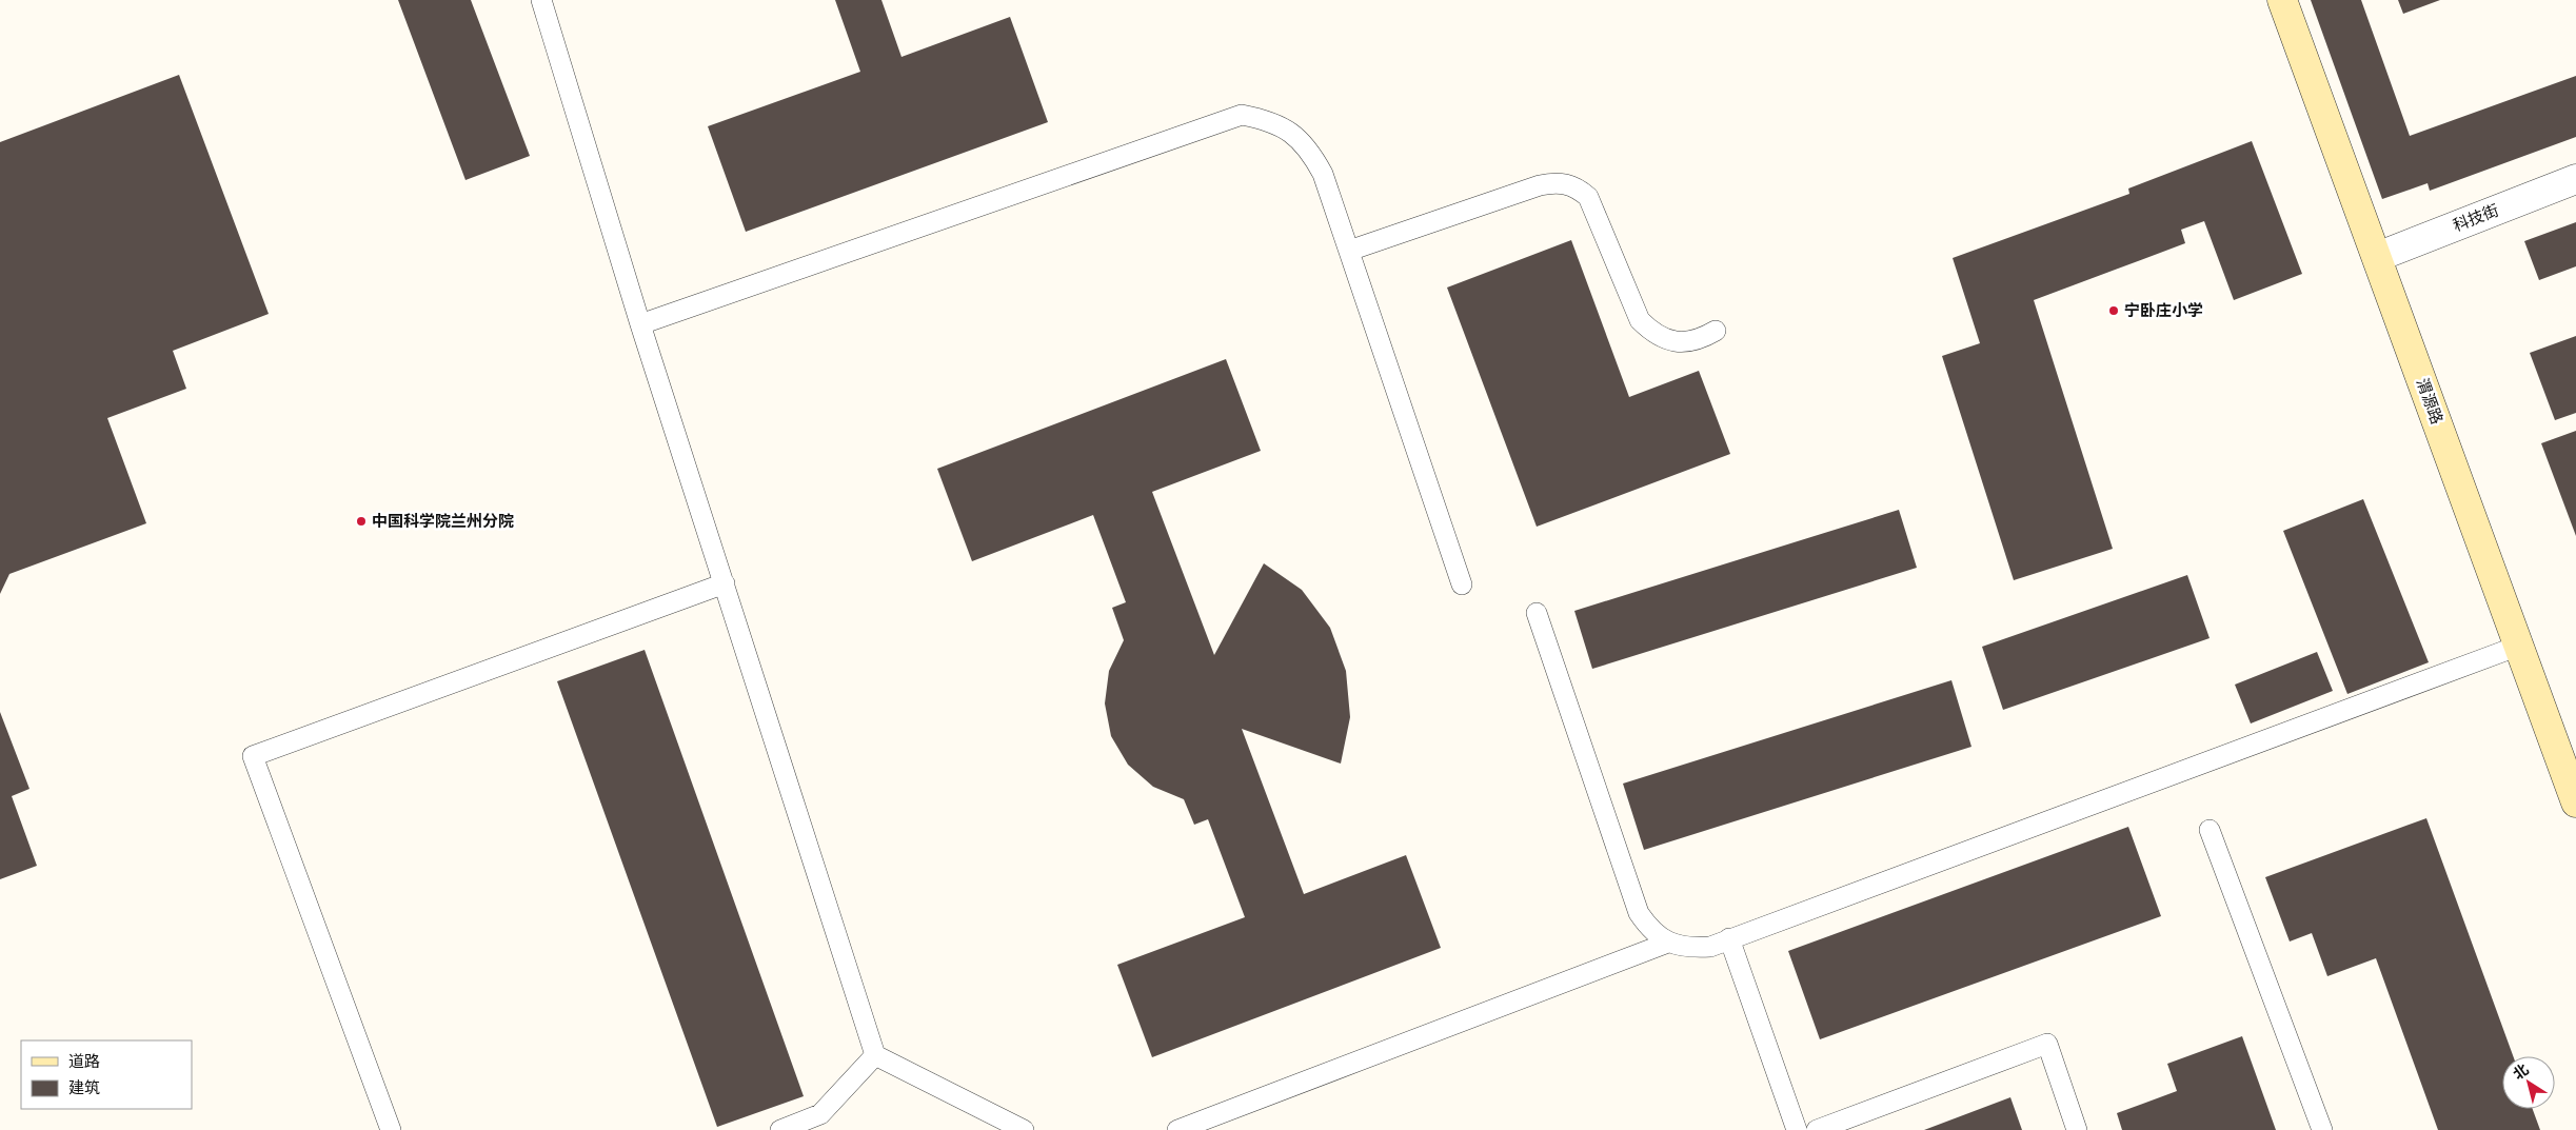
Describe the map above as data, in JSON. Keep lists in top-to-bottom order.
{
  "streets": {
    "street": ["科技街", "渭源路"]
  },
  "crossings": [
    ["科技街", "渭源路"]
  ],
  "places": ["宁卧庄小学", "中国科学院兰州分院"],
  "legend": ["道路", "建筑"],
  "north": "top left"
}
